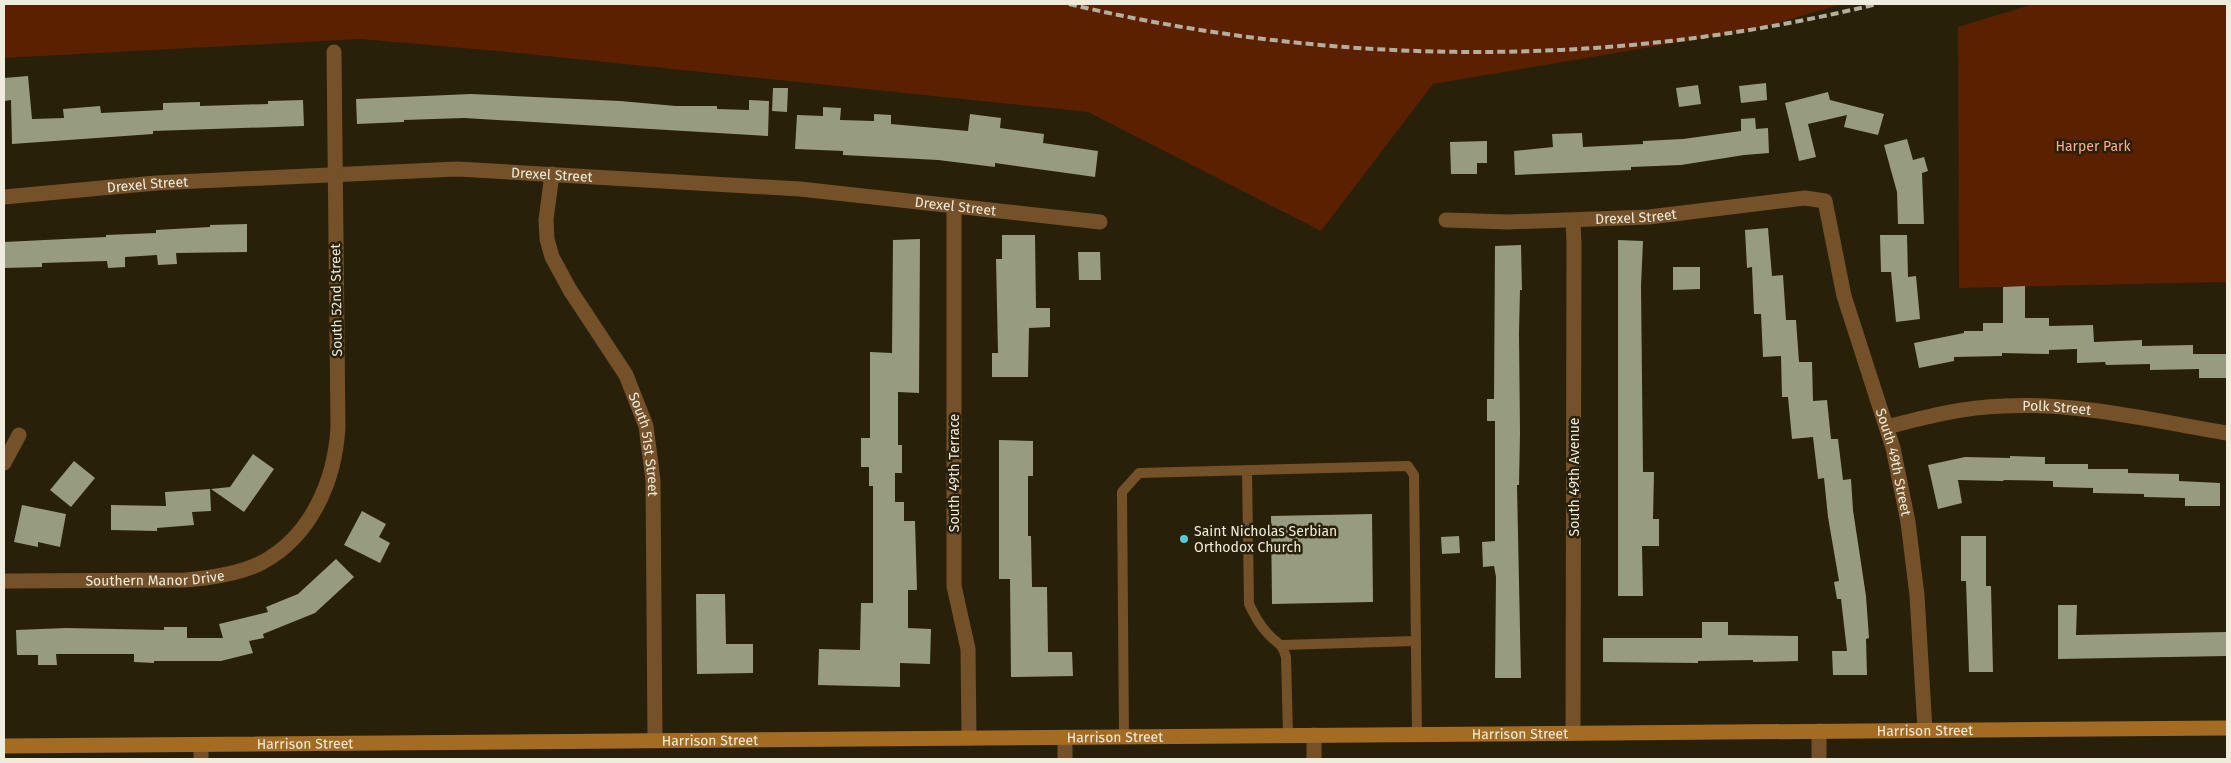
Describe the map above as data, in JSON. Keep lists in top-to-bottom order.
{
  "streets": {
    "main road": ["Harrison Street"],
    "street": [
      "Drexel Street",
      "South 52nd Street",
      "Polk Street",
      "South 51st Street",
      "South 49th Street",
      "South 49th Terrace",
      "South 49th Avenue",
      "Southern Manor Drive"
    ]
  },
  "crossings": [
    ["Drexel Street", "South 52nd Street"],
    ["Drexel Street", "South 51st Street"],
    ["Drexel Street", "South 49th Street"],
    ["Drexel Street", "South 49th Terrace"],
    ["Drexel Street", "South 49th Avenue"],
    ["South 52nd Street", "Southern Manor Drive"],
    ["Polk Street", "South 49th Street"],
    ["South 51st Street", "Harrison Street"],
    ["South 49th Street", "Harrison Street"],
    ["South 49th Terrace", "Harrison Street"],
    ["South 49th Avenue", "Harrison Street"]
  ],
  "parks": ["Harper Park"],
  "places": ["Saint Nicholas Serbian Orthodox Church"]
}
